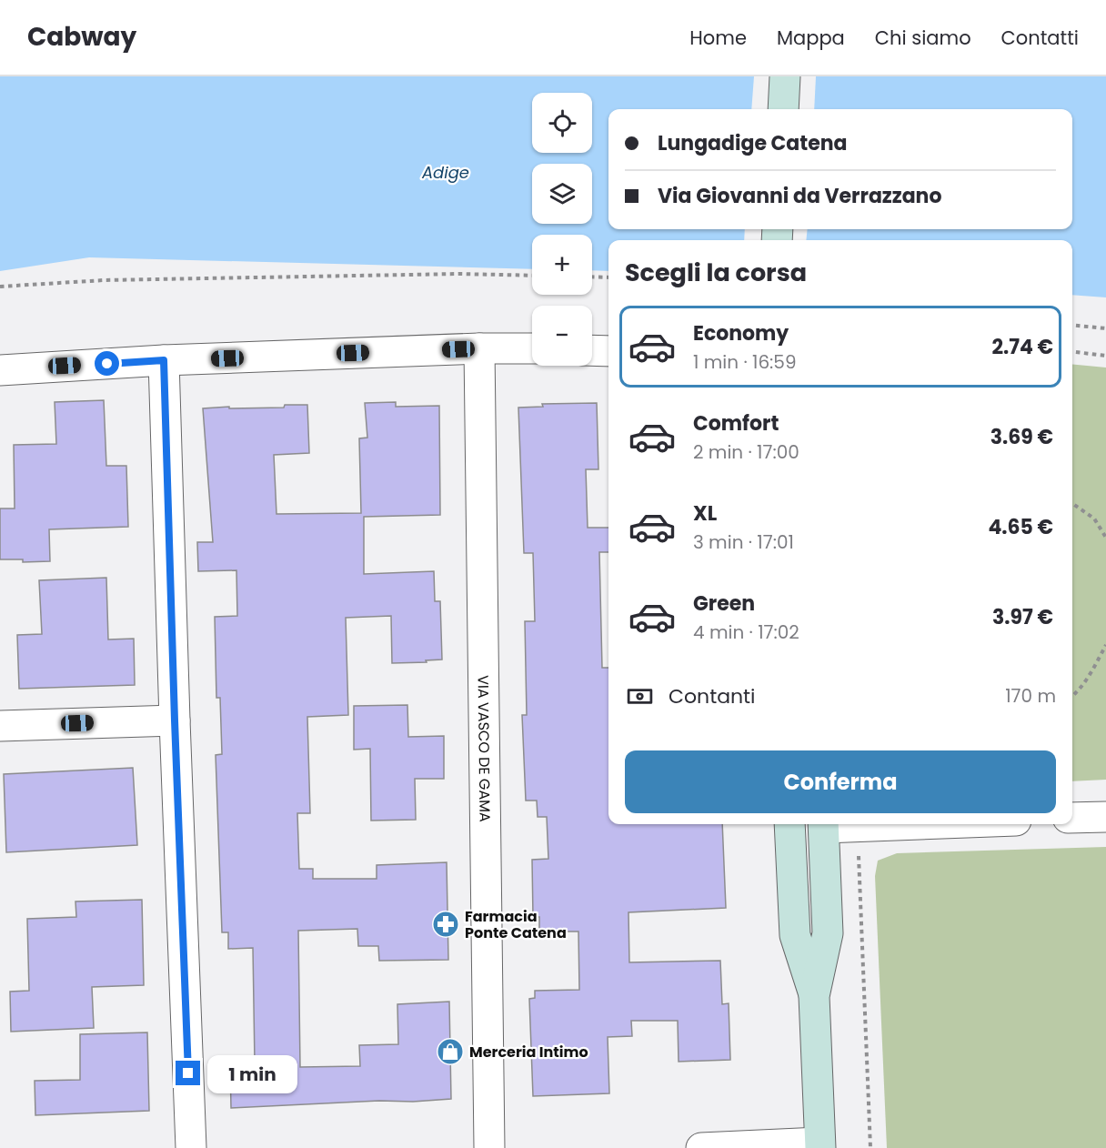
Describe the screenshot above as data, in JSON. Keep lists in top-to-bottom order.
{
  "streets": {
    "street": ["VIA VASCO DE GAMA"]
  },
  "water": ["Adige"],
  "places": {
    "pharmacy": ["Farmacia Ponte Catena"],
    "shop": ["Merceria Intimo"]
  },
  "page": {
    "header": "Cabway",
    "nav": [
      "Home",
      "Mappa",
      "Chi siamo",
      "Contatti"
    ],
    "map_buttons": ["+", "−"],
    "banner": ["Lungadige Catena", "Via Giovanni da Verrazzano"],
    "heading": "Scegli la corsa",
    "list": [
      {
        "name": "Economy",
        "note": "1 min · 16:59",
        "value": "2.74 €"
      },
      {
        "name": "Comfort",
        "note": "2 min · 17:00",
        "value": "3.69 €"
      },
      {
        "name": "XL",
        "note": "3 min · 17:01",
        "value": "4.65 €"
      },
      {
        "name": "Green",
        "note": "4 min · 17:02",
        "value": "3.97 €"
      }
    ],
    "pay": ["Contanti", "170 m"],
    "buttons": "Conferma",
    "bubble": "1 min"
  }
}
